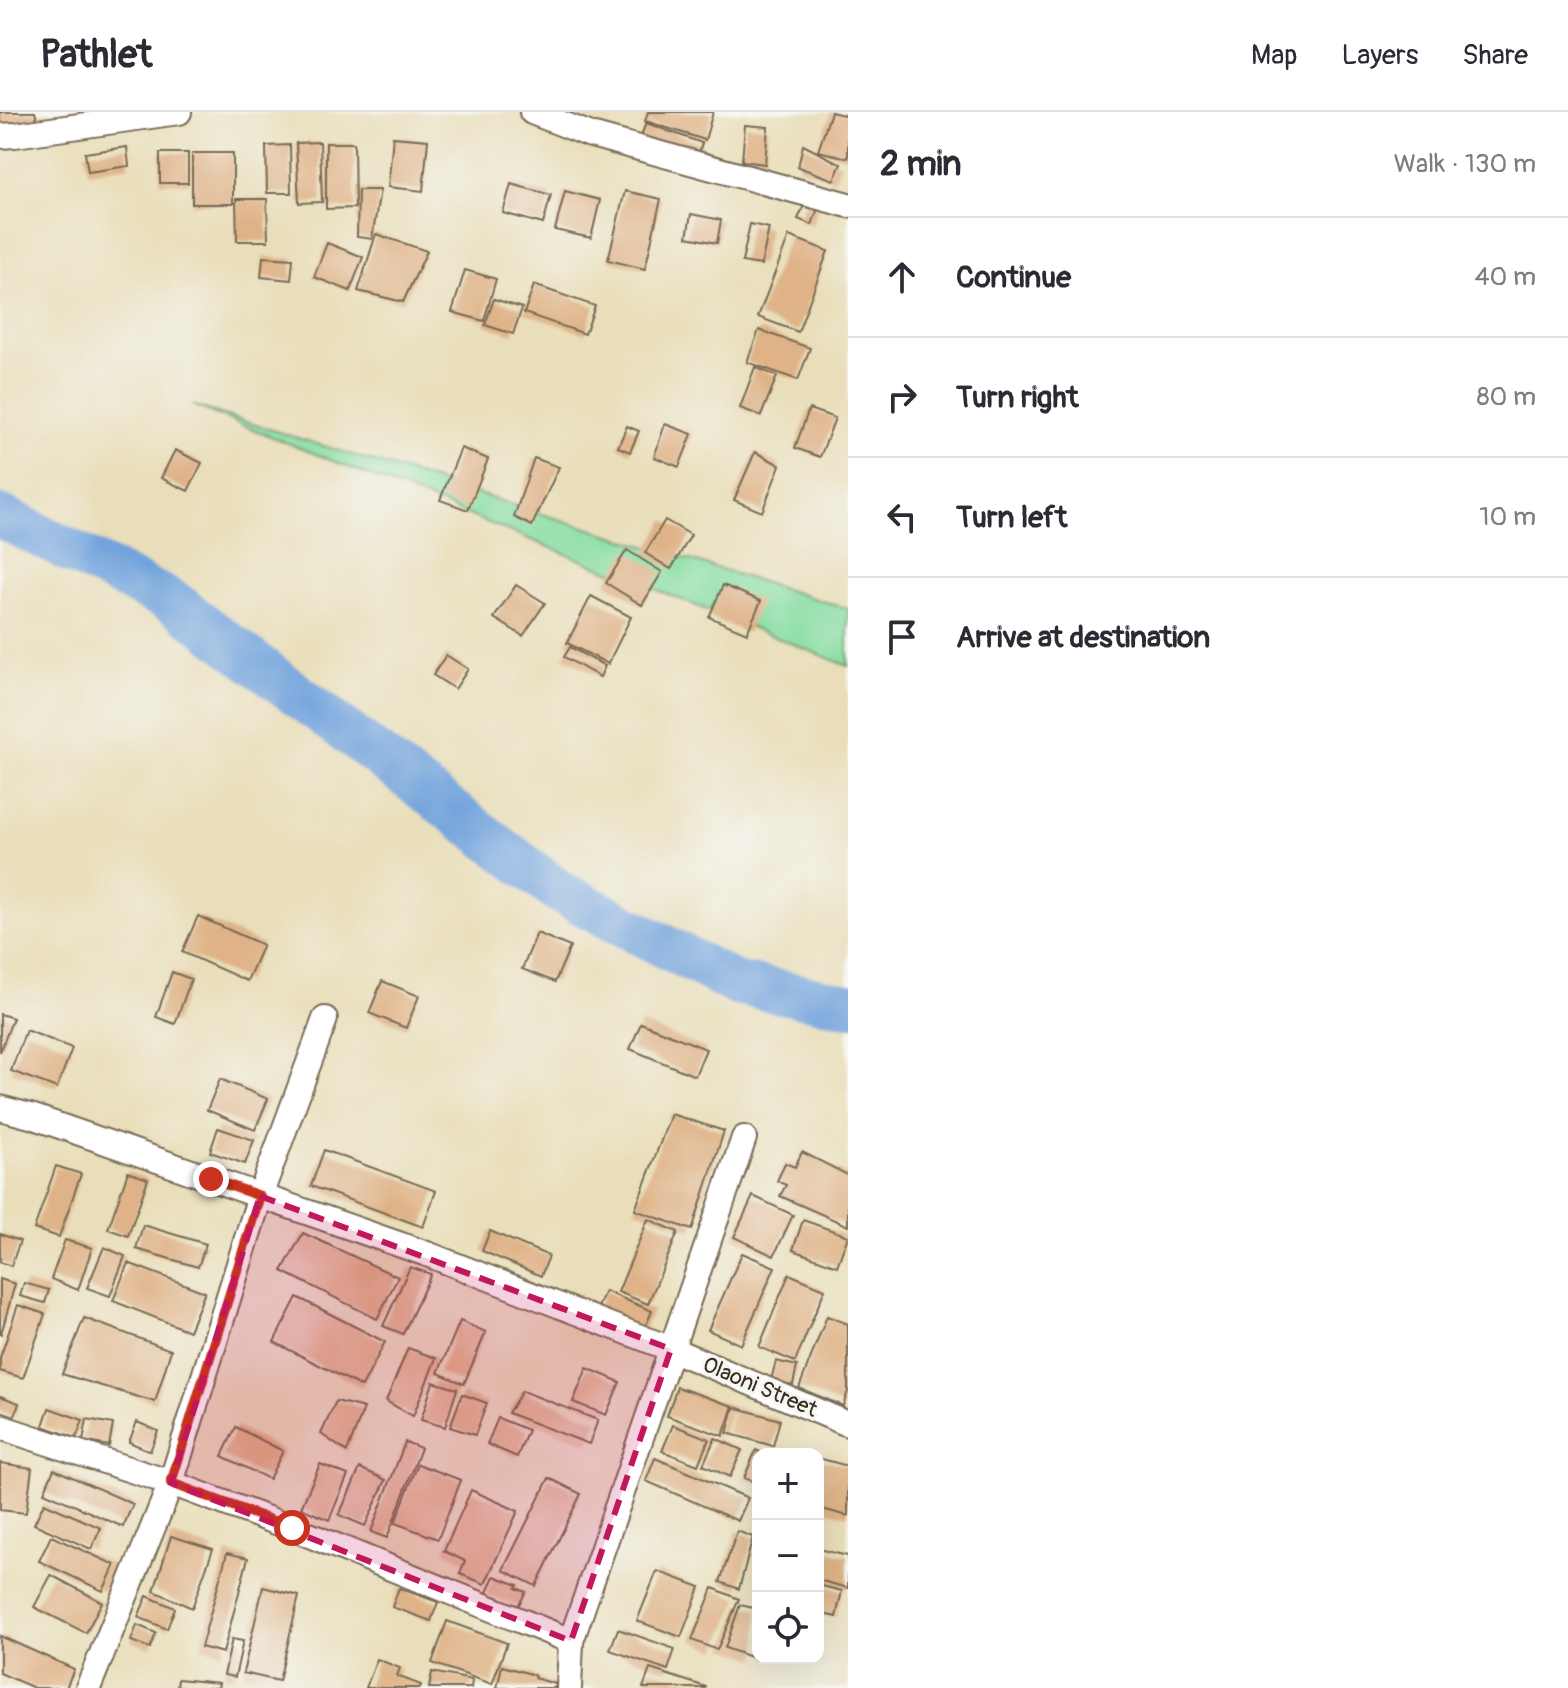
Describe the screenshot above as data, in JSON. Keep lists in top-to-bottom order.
{
  "streets": {
    "street": ["Olaoni Street"]
  },
  "page": {
    "header": "Pathlet",
    "nav": ["Map", "Layers", "Share"],
    "heading": ["2 min", "Walk · 130 m"],
    "list": [
      ["Continue", "40 m"],
      ["Turn right", "80 m"],
      ["Turn left", "10 m"],
      "Arrive at destination"
    ],
    "map_buttons": ["+", "−"]
  }
}
